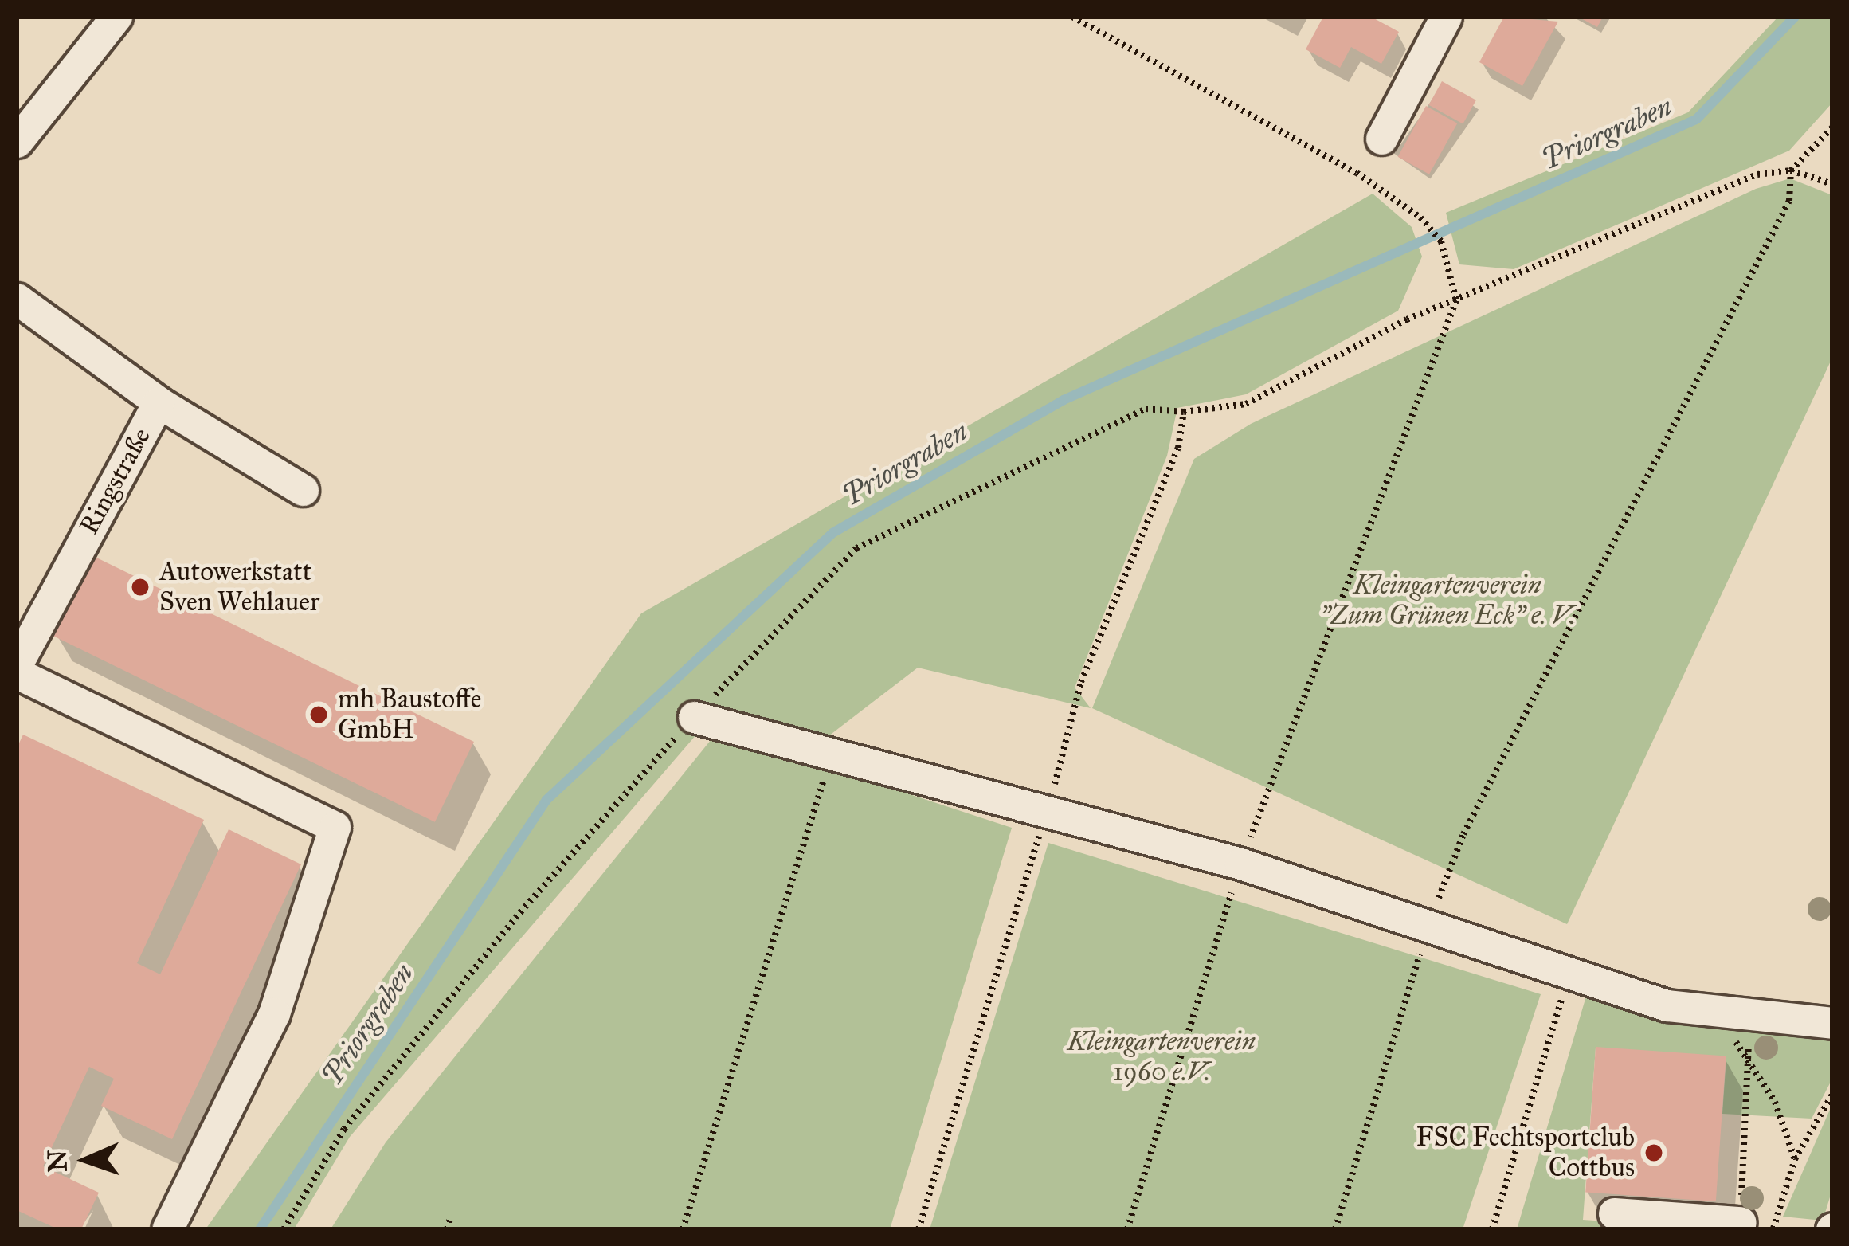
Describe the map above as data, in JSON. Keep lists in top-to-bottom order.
{
  "streets": {
    "street": ["Ringstraße"]
  },
  "water": ["Priorgraben"],
  "parks": ["Kleingartenverein \"Zum Grünen Eck\" e. V.", "Kleingartenverein 1960 e.V."],
  "places": ["Autowerkstatt Sven Wehlauer", "mh Baustoffe GmbH", "FSC Fechtsportclub Cottbus"],
  "north": "left"
}
